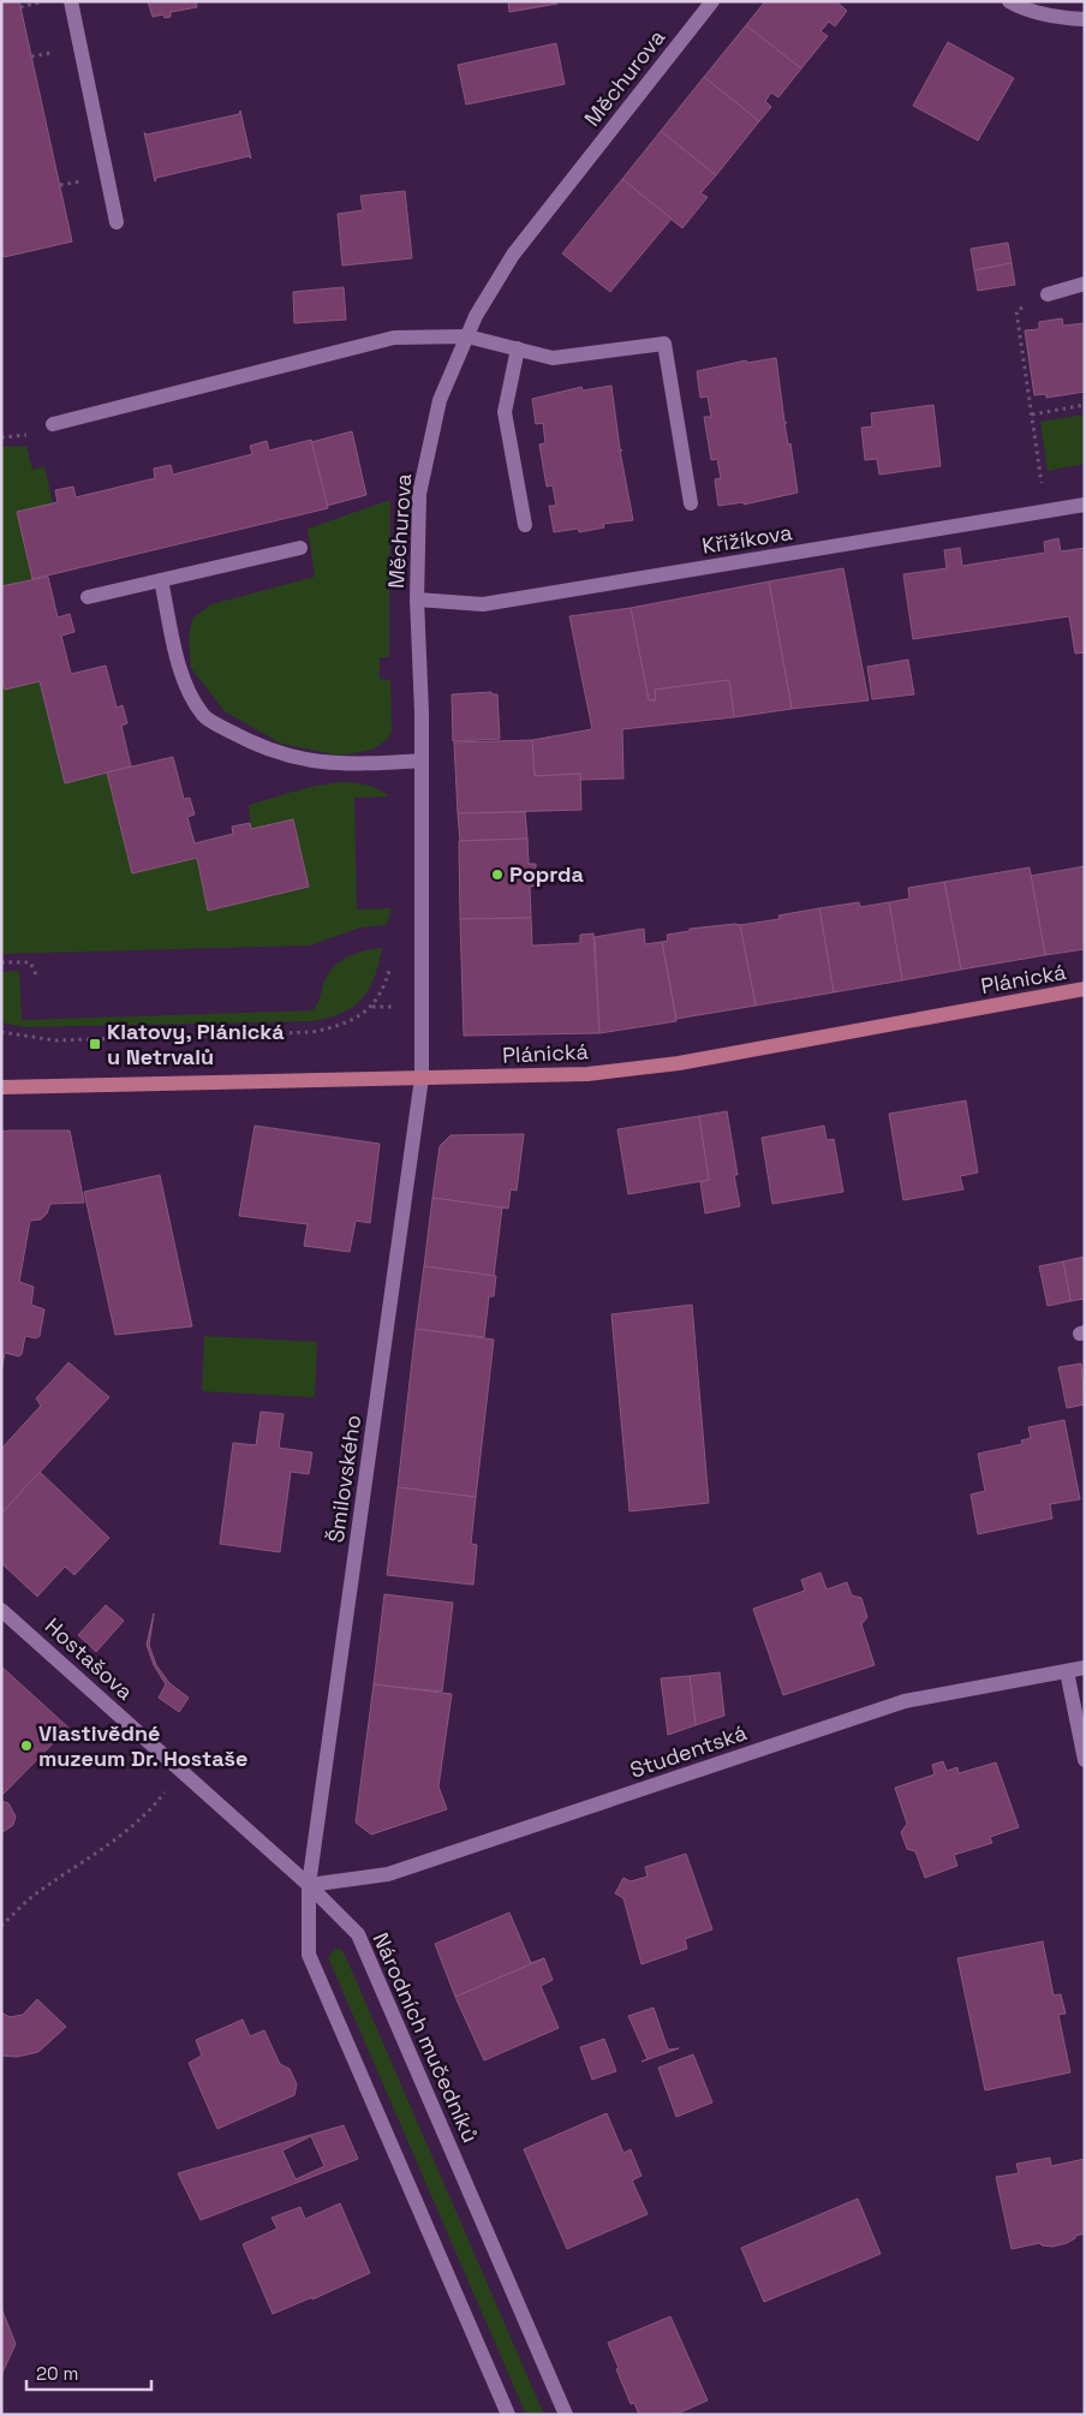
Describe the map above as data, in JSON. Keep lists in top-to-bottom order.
{
  "streets": {
    "main road": ["Plánická"],
    "street": [
      "Měchurova",
      "Křižíkova",
      "Šmilovského",
      "Hostašova",
      "Studentská",
      "Národních mučedníků"
    ]
  },
  "crossings": [
    ["Měchurova", "Křižíkova"],
    ["Měchurova", "Plánická"],
    ["Měchurova", "Šmilovského"],
    ["Plánická", "Šmilovského"],
    ["Šmilovského", "Hostašova"],
    ["Šmilovského", "Studentská"],
    ["Šmilovského", "Národních mučedníků"],
    ["Hostašova", "Studentská"],
    ["Hostašova", "Národních mučedníků"],
    ["Studentská", "Národních mučedníků"]
  ],
  "places": {
    "other": ["Poprda", "Vlastivědné muzeum Dr. Hostaše"],
    "transit": ["Klatovy, Plánická u Netrvalů"]
  },
  "scale_bar": "20 m"
}
